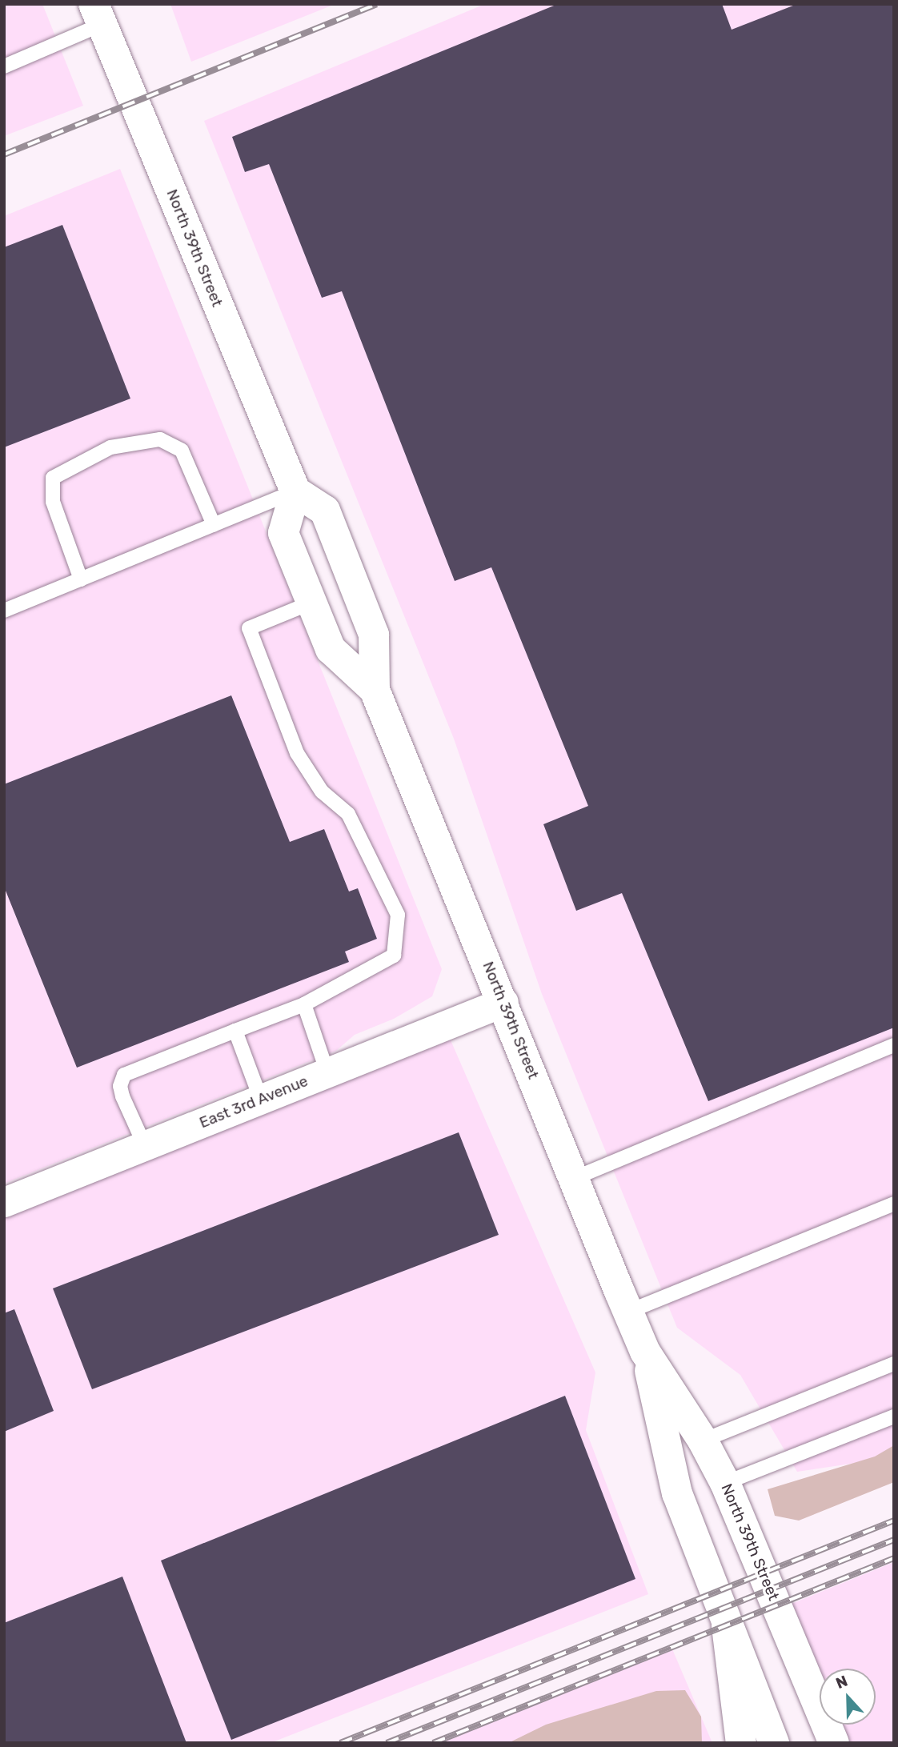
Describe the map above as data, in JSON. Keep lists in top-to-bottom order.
{
  "streets": {
    "main road": ["North 39th Street"],
    "street": ["East 3rd Avenue"]
  },
  "crossings": [
    ["North 39th Street", "East 3rd Avenue"]
  ],
  "north": "top"
}
